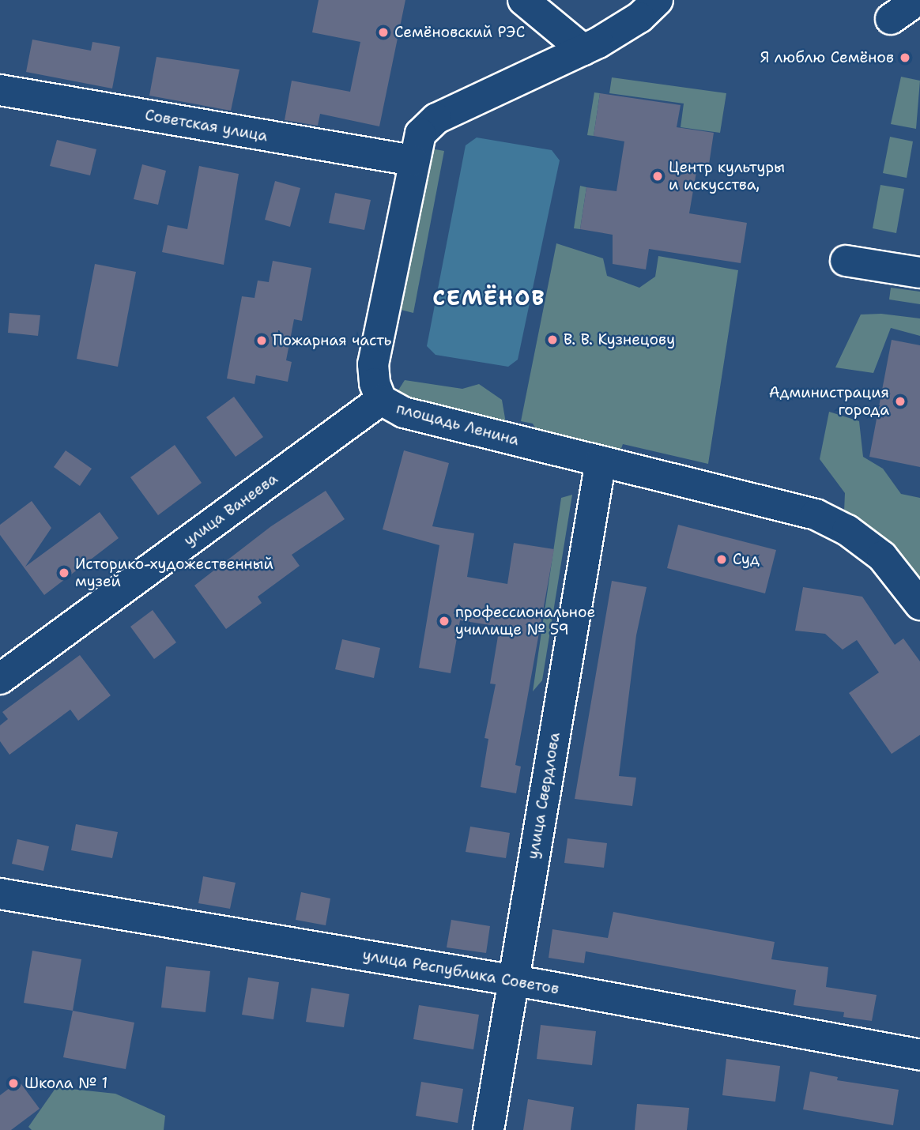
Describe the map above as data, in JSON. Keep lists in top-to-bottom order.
{
  "streets": {
    "street": [
      "Советская улица",
      "площадь Ленина",
      "улица Ванеева",
      "улица Свердлова",
      "улица Республика Советов"
    ]
  },
  "crossings": [
    ["Советская улица", "площадь Ленина"],
    ["площадь Ленина", "улица Ванеева"],
    ["площадь Ленина", "улица Свердлова"],
    ["улица Свердлова", "улица Республика Советов"]
  ],
  "districts": ["СЕМЁНОВ"],
  "places": [
    "Семёновский РЭС",
    "Я люблю Семёнов",
    "Центр культуры и искусства,",
    "В. В. Кузнецову",
    "Пожарная часть",
    "Администрация города",
    "Суд",
    "Историко-художественный музей",
    "профессиональное училище № 59",
    "Школа № 1"
  ]
}
